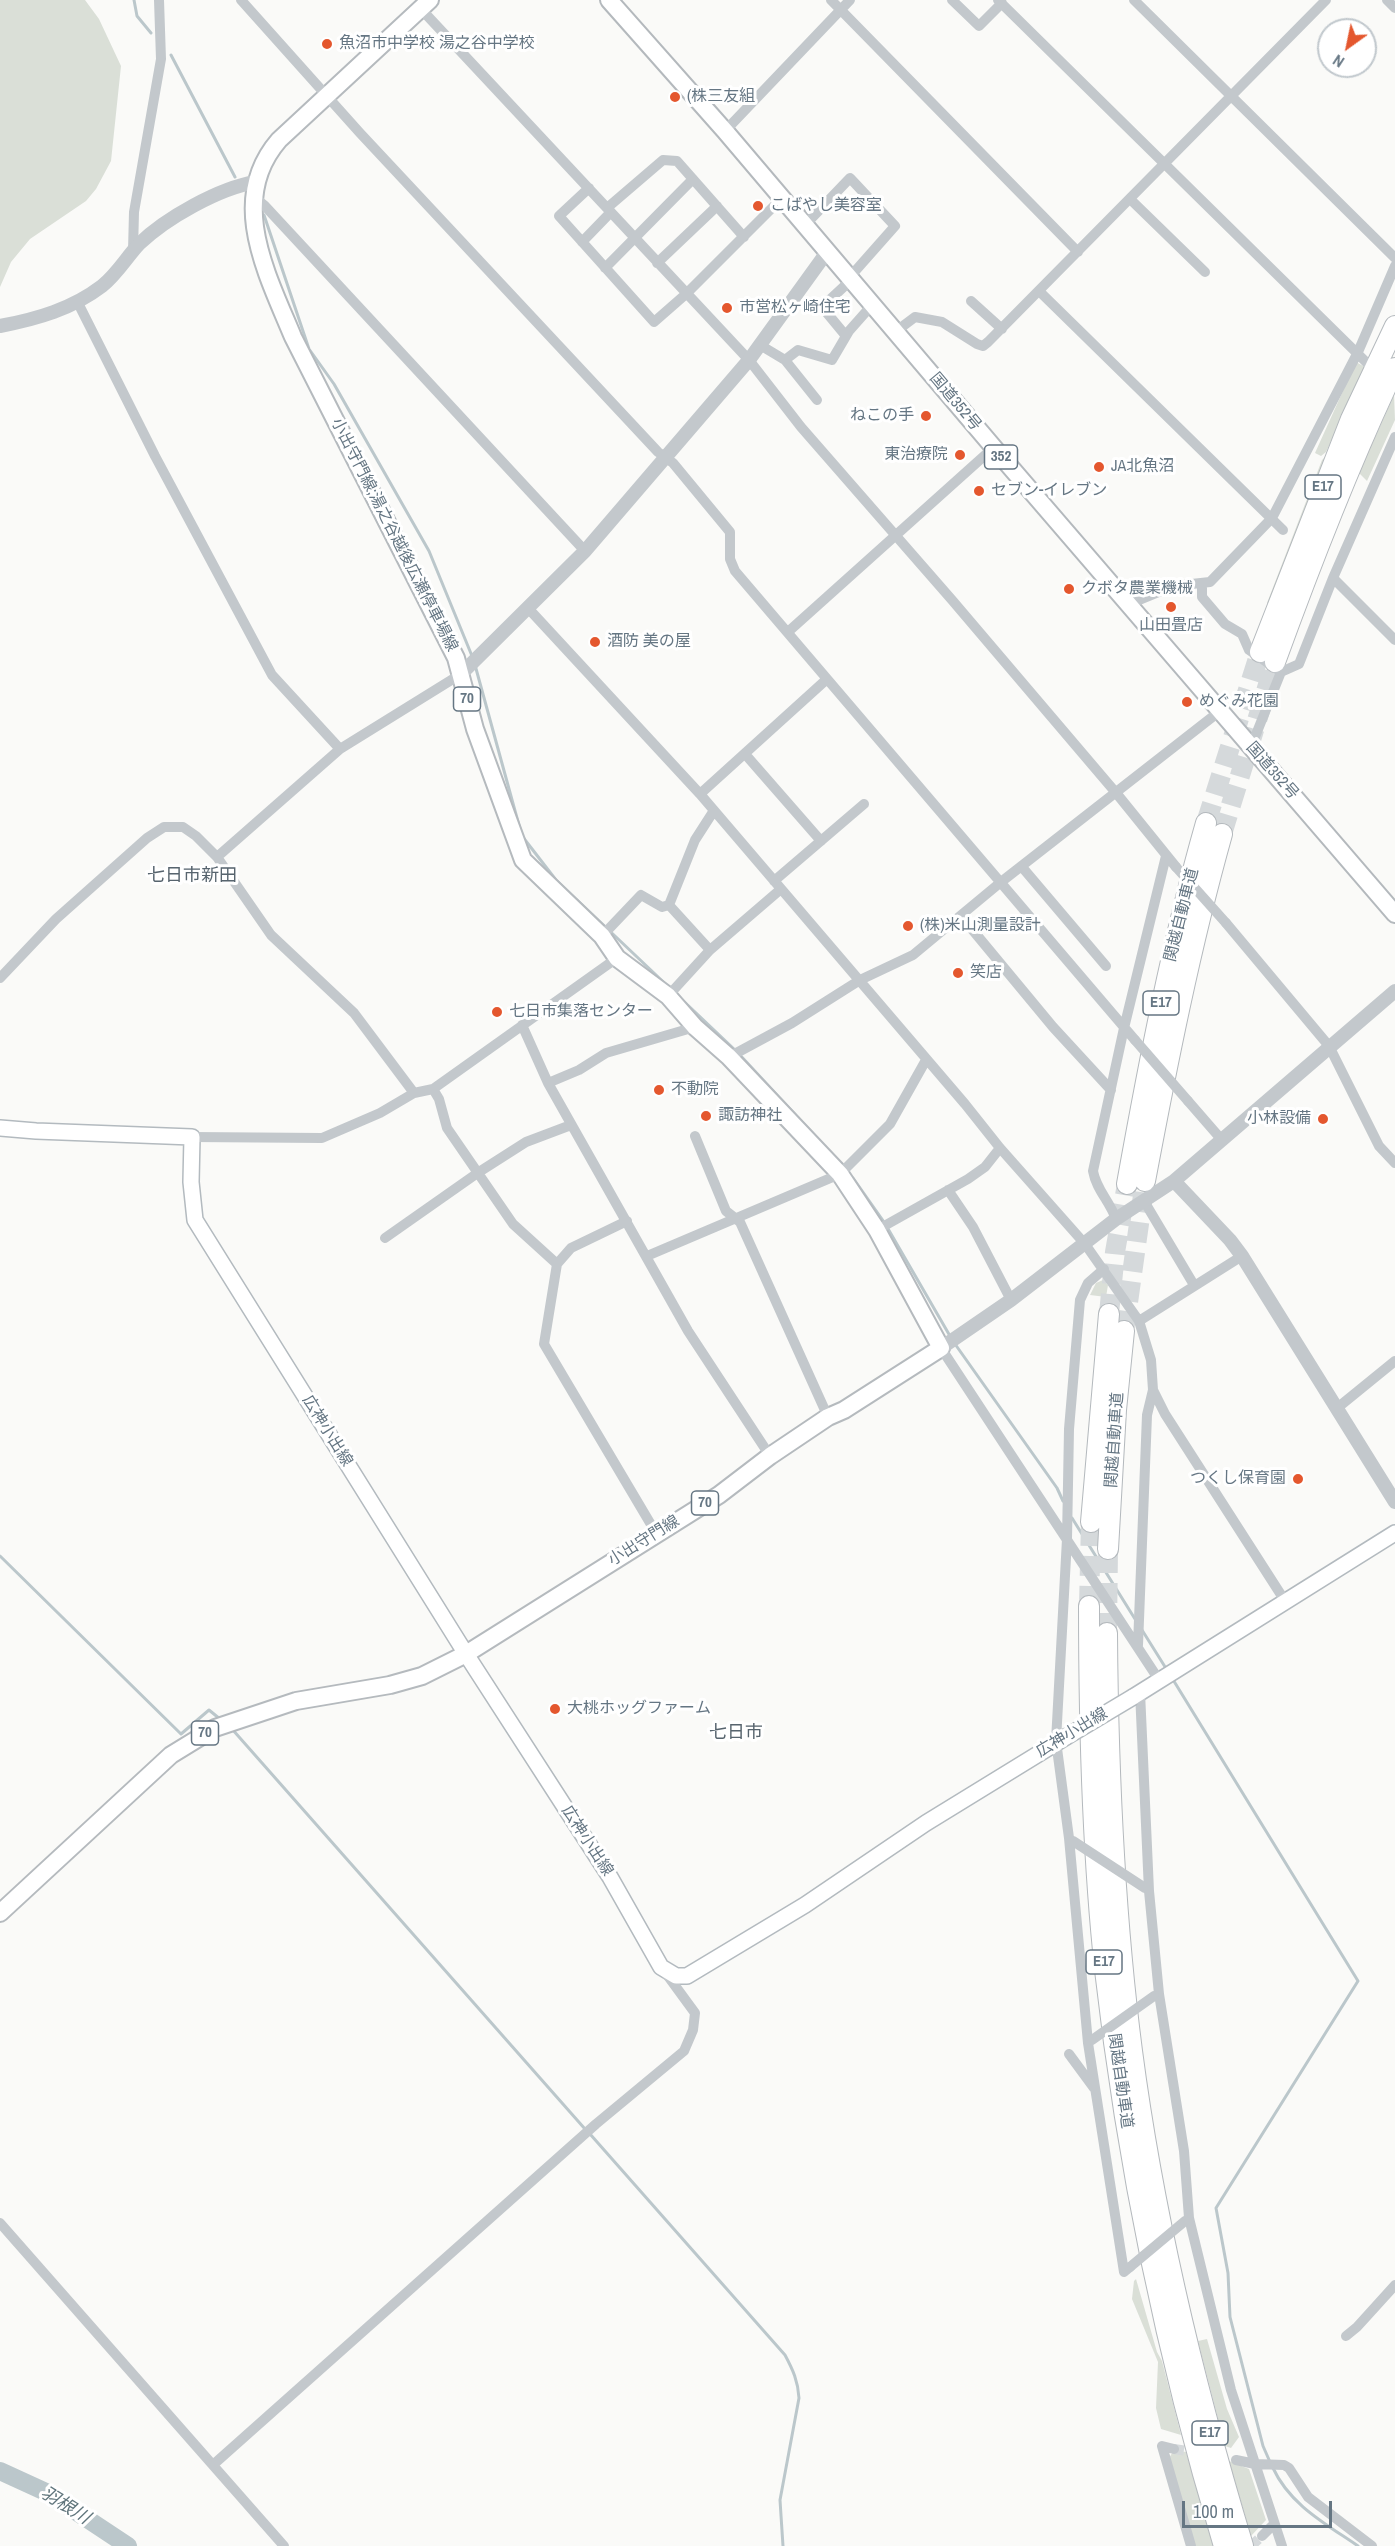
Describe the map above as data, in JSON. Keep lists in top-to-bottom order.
{
  "streets": {
    "highway": ["E17", "関越自動車道"],
    "main road": [
      "国道352号",
      "352",
      "小出守門線;湯之谷越後広瀬停車場線",
      "70",
      "広神小出線",
      "小出守門線"
    ]
  },
  "crossings": [
    ["小出守門線;湯之谷越後広瀬停車場線", "小出守門線"],
    ["70", "広神小出線"],
    ["70", "小出守門線"],
    ["広神小出線", "小出守門線"]
  ],
  "districts": ["七日市新田", "七日市"],
  "water": ["羽根川"],
  "places": [
    "魚沼市中学校 湯之谷中学校",
    "(株三友組",
    "こばやし美容室",
    "市営松ヶ崎住宅",
    "ねこの手",
    "東治療院",
    "JA北魚沼",
    "セブン-イレブン",
    "クボタ農業機械",
    "山田畳店",
    "酒防 美の屋",
    "めぐみ花園",
    "(株)米山測量設計",
    "笑店",
    "七日市集落センター",
    "不動院",
    "諏訪神社",
    "小林設備",
    "つくし保育園",
    "大桃ホッグファーム"
  ],
  "scale_bar": "100 m",
  "north": "bottom left"
}
